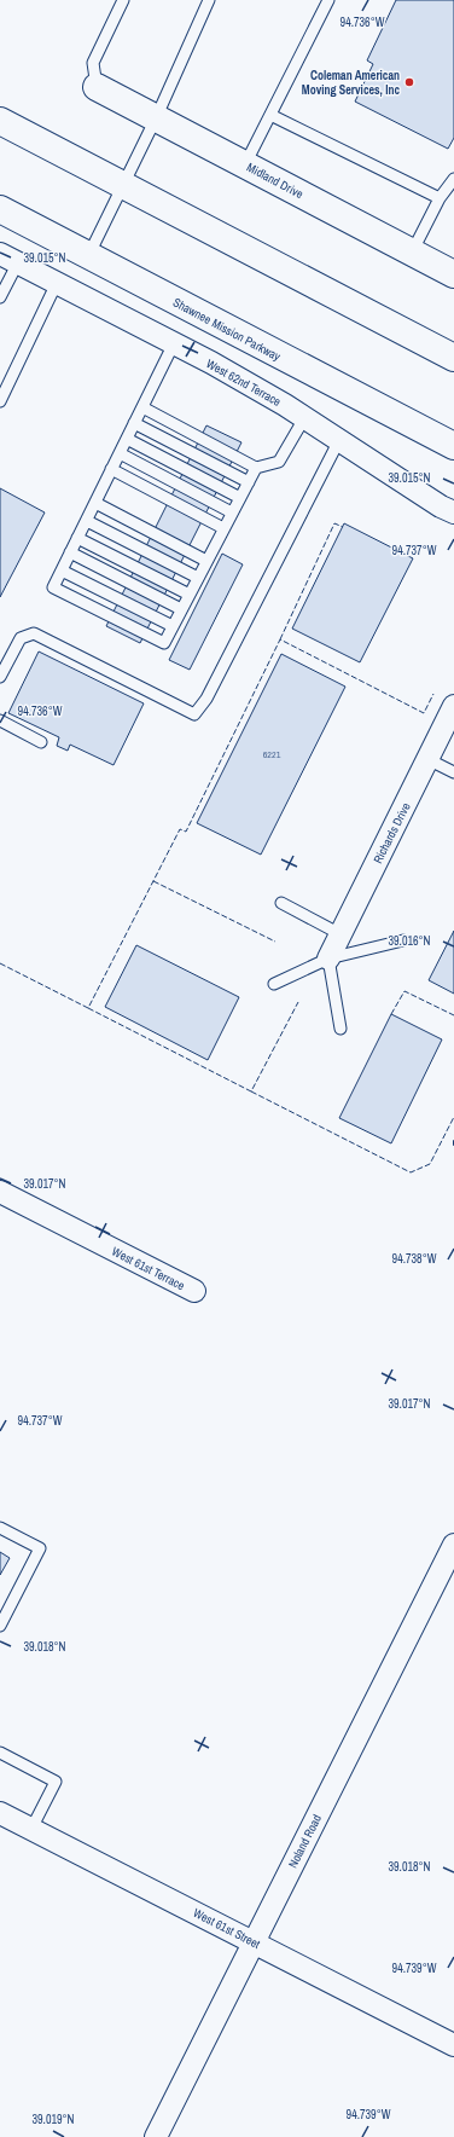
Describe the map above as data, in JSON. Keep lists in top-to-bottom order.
{
  "streets": {
    "main road": ["Midland Drive", "Shawnee Mission Parkway"],
    "street": [
      "West 62nd Terrace",
      "Richards Drive",
      "West 61st Terrace",
      "Noland Road",
      "West 61st Street"
    ]
  },
  "crossings": [
    ["Noland Road", "West 61st Street"]
  ],
  "places": ["Coleman American Moving Services, Inc"],
  "house_numbers": ["6221"],
  "coordinates": [
    "94.736°W",
    "39.015°N",
    "94.737°W",
    "39.016°N",
    "39.017°N",
    "94.738°W",
    "39.018°N",
    "94.739°W",
    "39.019°N"
  ]
}
